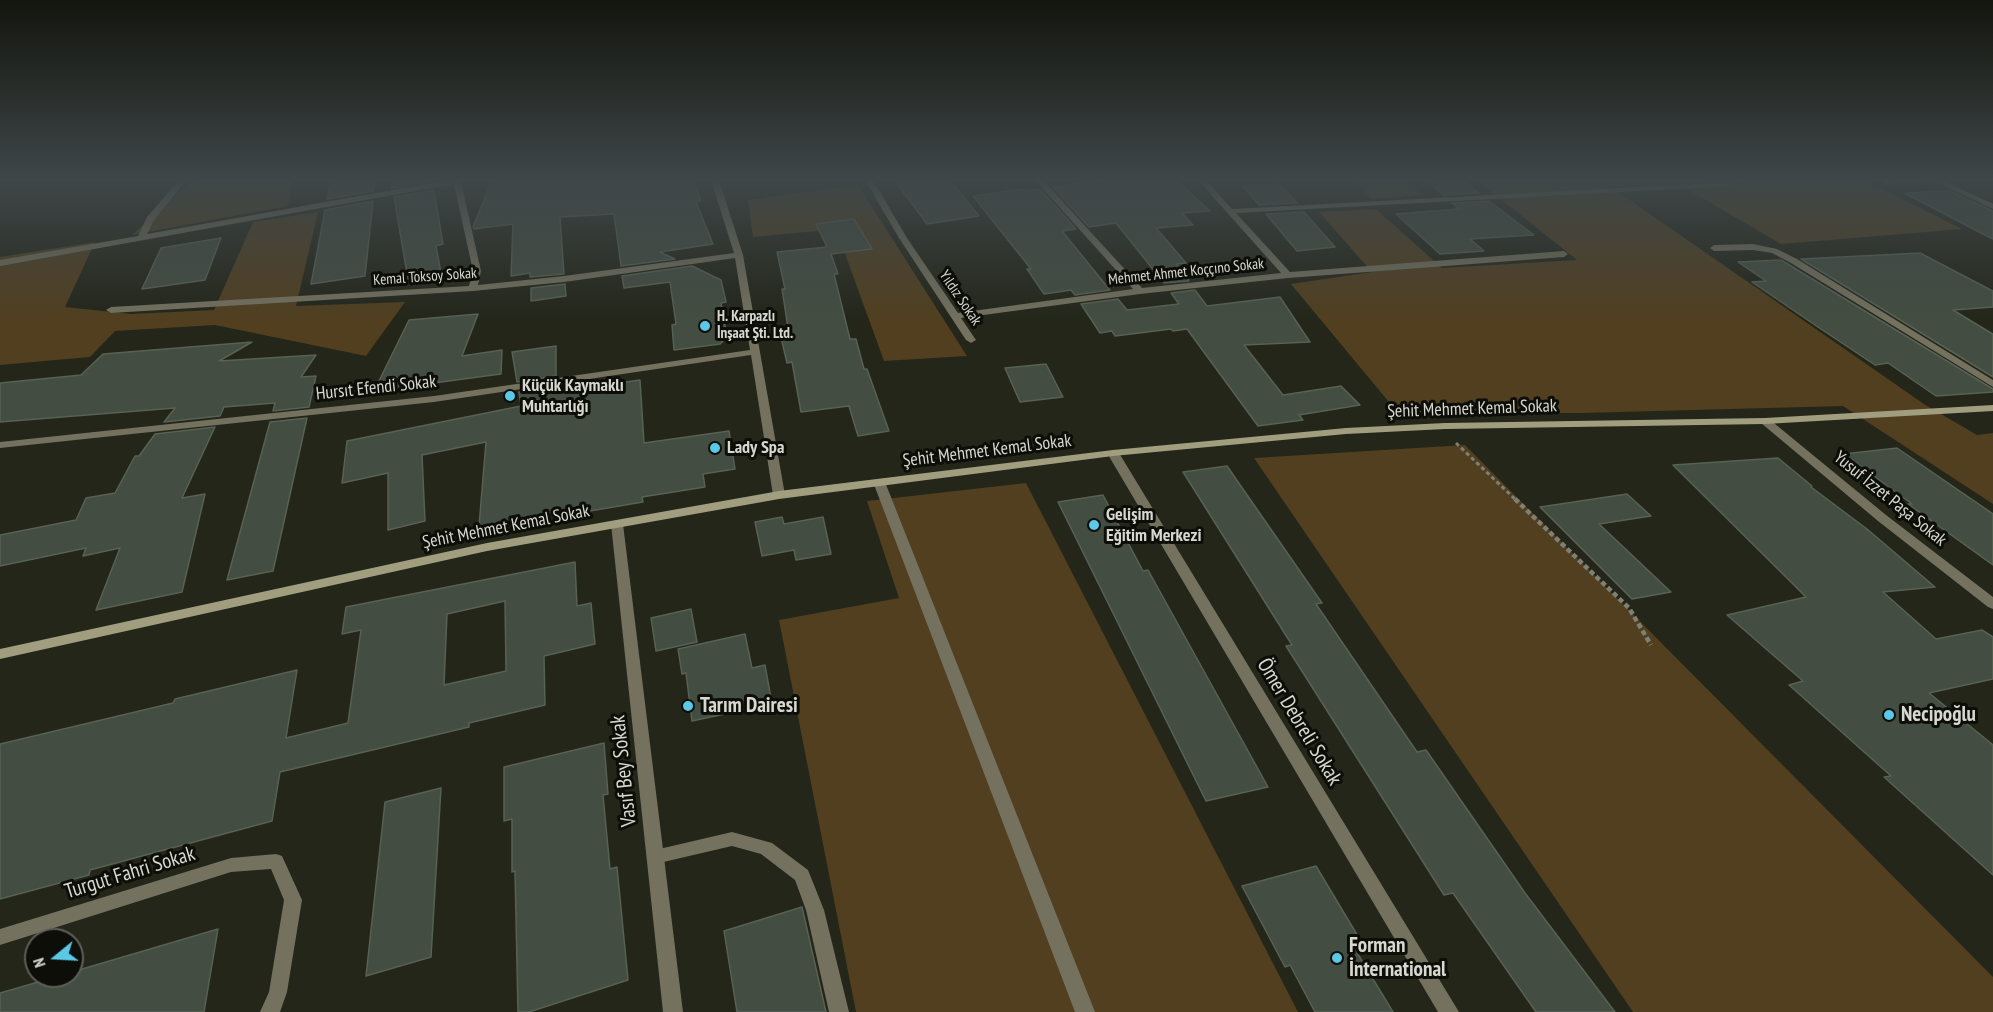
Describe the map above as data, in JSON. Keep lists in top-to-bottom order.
{
  "streets": {
    "street": [
      "Mehmet Ahmet Koççıno Sokak",
      "Kemal Toksoy Sokak",
      "Yıldız Sokak",
      "Hursıt Efendi Sokak",
      "Şehit Mehmet Kemal Sokak",
      "Yusuf İzzet Paşa Sokak",
      "Ömer Debreli Sokak",
      "Vasıf Bey Sokak",
      "Turgut Fahri Sokak"
    ]
  },
  "crossings": [
    ["Mehmet Ahmet Koççıno Sokak", "Yıldız Sokak"],
    ["Şehit Mehmet Kemal Sokak", "Yusuf İzzet Paşa Sokak"],
    ["Şehit Mehmet Kemal Sokak", "Ömer Debreli Sokak"],
    ["Şehit Mehmet Kemal Sokak", "Vasıf Bey Sokak"]
  ],
  "places": [
    "H. Karpazlı İnşaat Şti. Ltd.",
    "Küçük Kaymaklı Muhtarlığı",
    "Lady Spa",
    "Gelişim Eğitim Merkezi",
    "Tarım Dairesi",
    "Necipoğlu",
    "Forman İnternational"
  ],
  "north": "left"
}
